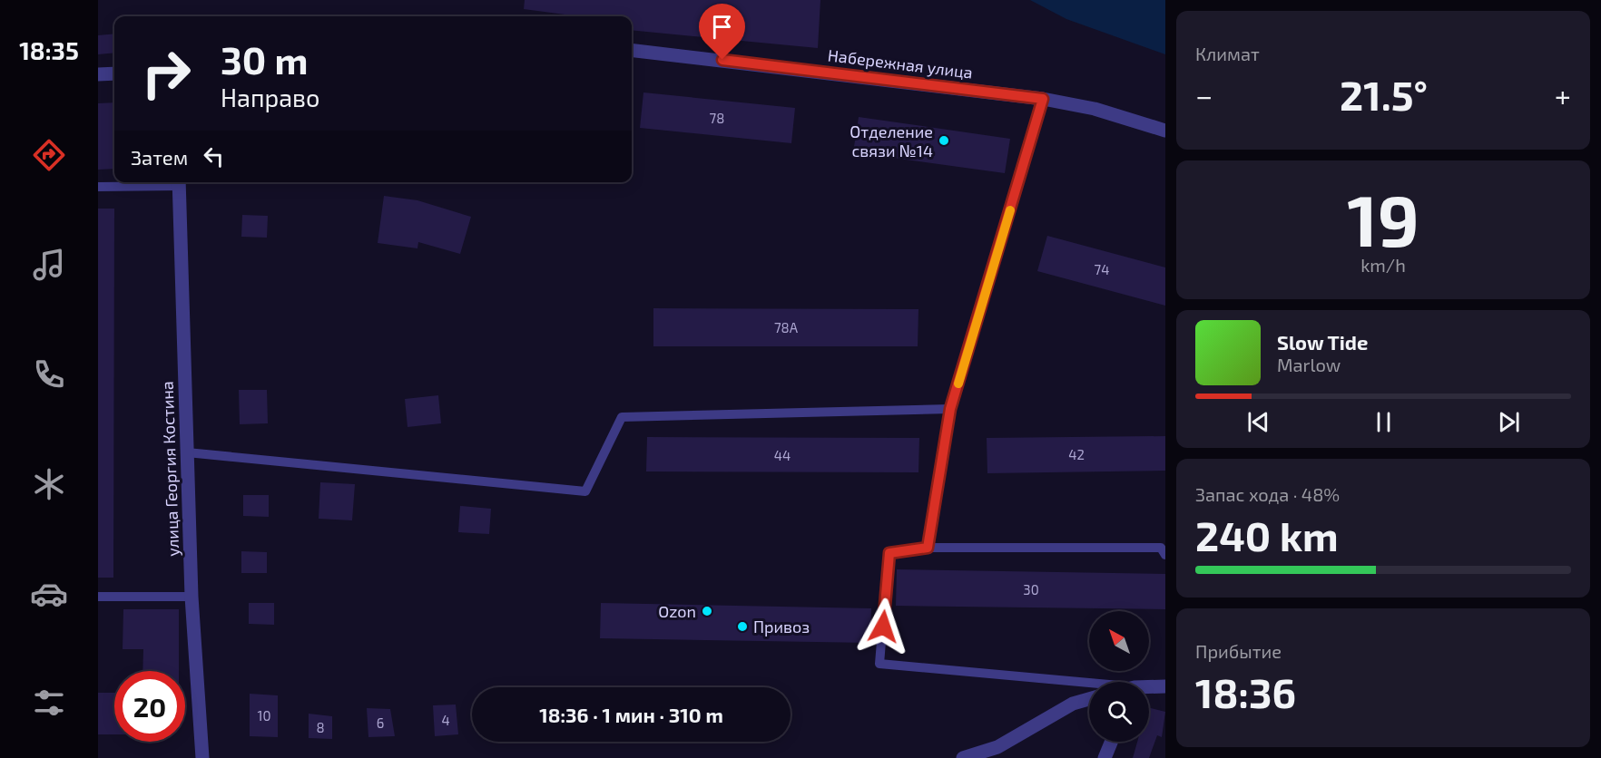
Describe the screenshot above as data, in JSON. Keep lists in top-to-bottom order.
{
  "streets": {
    "street": ["Набережная улица", "улица Георгия Костина"]
  },
  "places": ["Отделение связи №14", "Ozon", "Привоз"],
  "house_numbers": [
    "78",
    "74",
    "78А",
    "42",
    "44",
    "30",
    "10",
    "4",
    "6",
    "8"
  ],
  "north": "top left",
  "page": {
    "tabs": "18:35",
    "tile": [
      "Климат",
      ["19", "km/h"],
      ["Запас хода · 48%", "240 km"],
      ["Прибытие", "18:36"]
    ],
    "turn": ["30 m", "Направо"],
    "heat": ["−", "21.5°", "+"],
    "then": "Затем",
    "song": ["Slow Tide", "Marlow"],
    "limit": "20",
    "trip": "18:36 · 1 мин · 310 m"
  }
}
